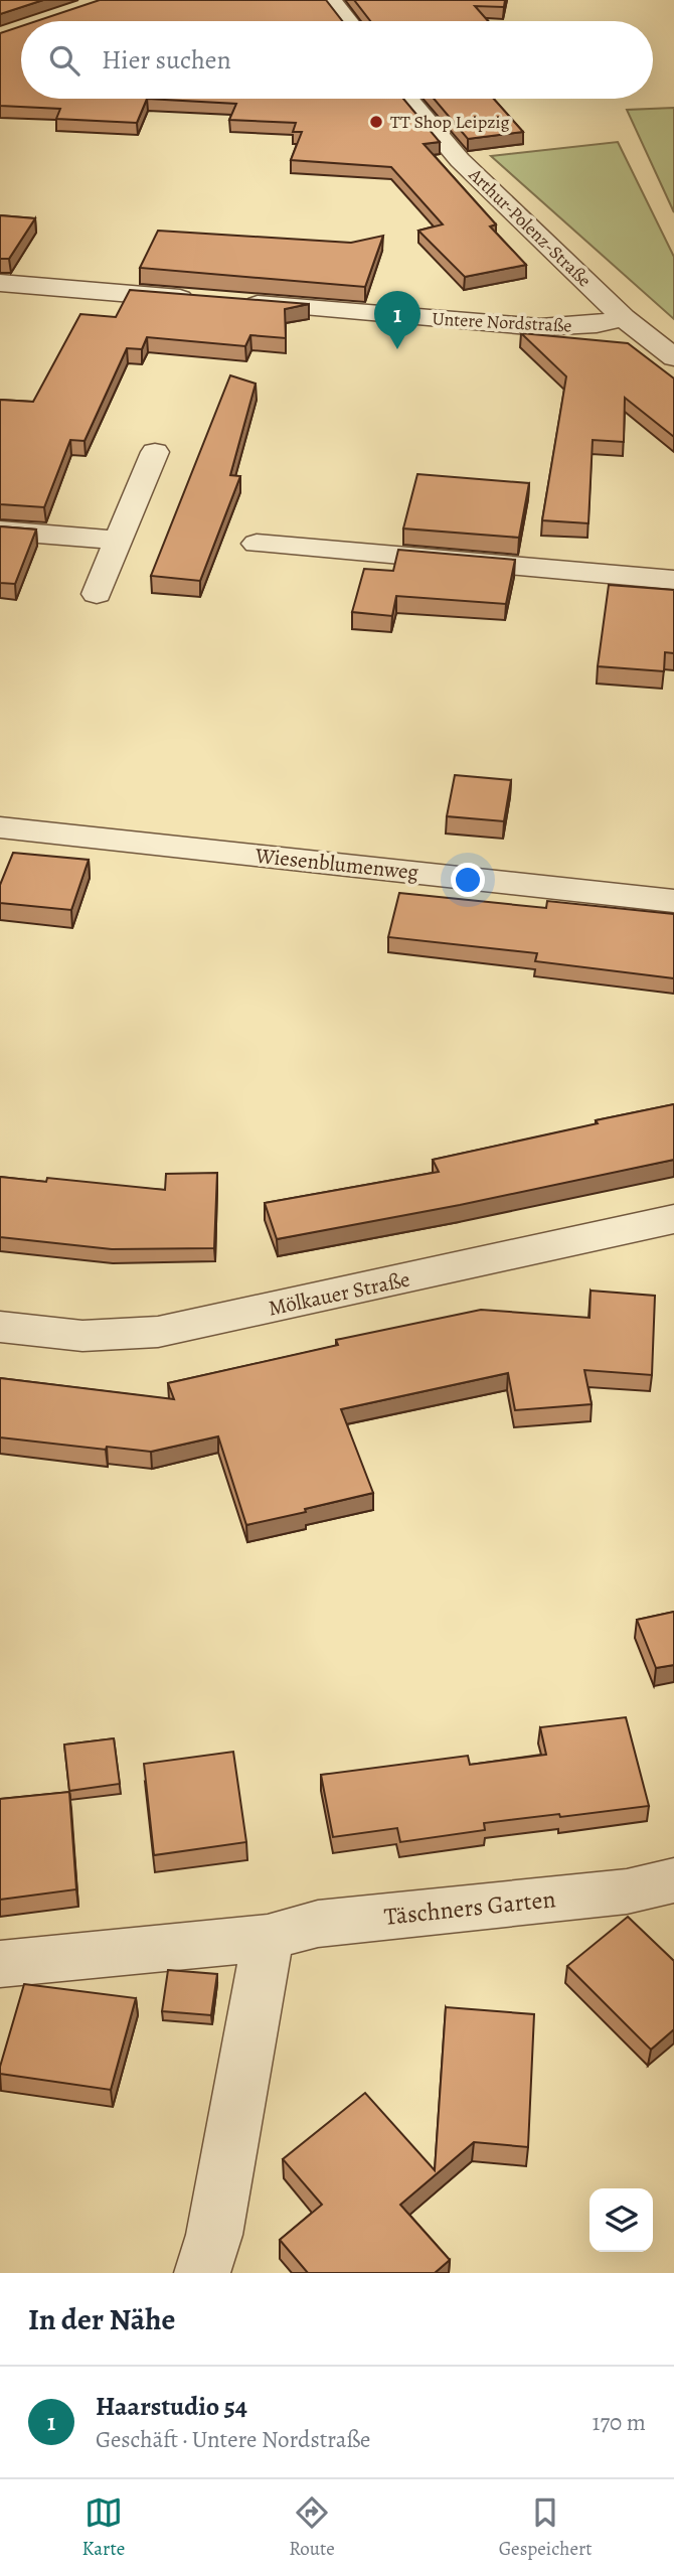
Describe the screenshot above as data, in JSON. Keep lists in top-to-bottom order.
{
  "streets": {
    "street": [
      "Arthur-Polenz-Straße",
      "Untere Nordstraße",
      "Wiesenblumenweg",
      "Mölkauer Straße",
      "Täschners Garten"
    ]
  },
  "crossings": [
    ["Arthur-Polenz-Straße", "Untere Nordstraße"]
  ],
  "places": ["TT Shop Leipzig"],
  "page": {
    "search": "Hier suchen",
    "pins": "1",
    "heading": "In der Nähe",
    "list": [
      {
        "mark": "1",
        "name": "Haarstudio 54",
        "note": "Geschäft · Untere Nordstraße",
        "value": "170 m"
      }
    ],
    "nav": ["Karte", "Route", "Gespeichert"]
  }
}
